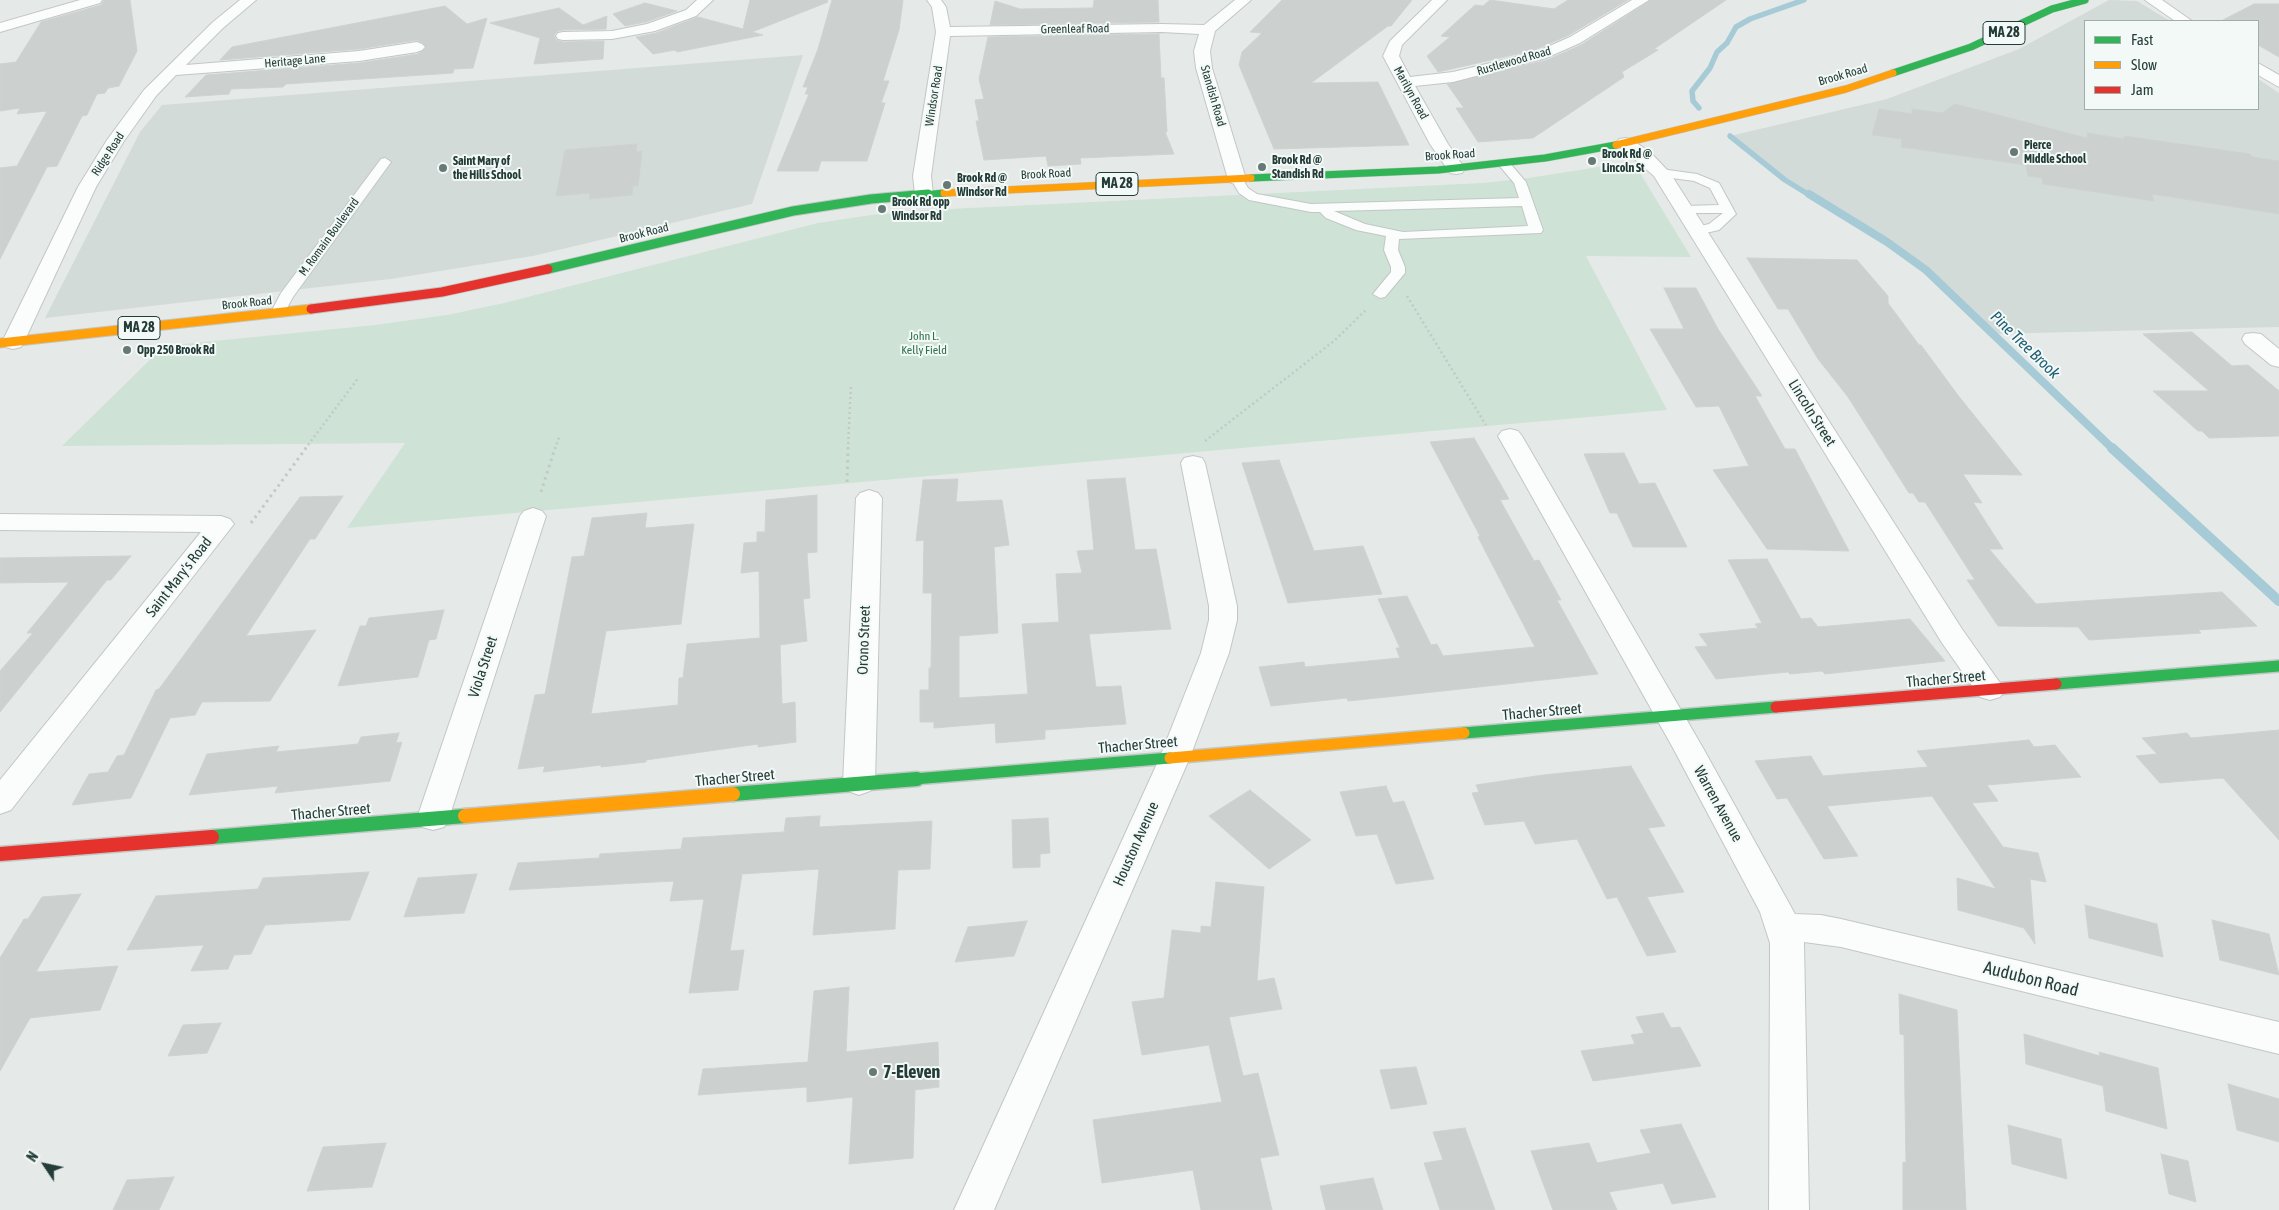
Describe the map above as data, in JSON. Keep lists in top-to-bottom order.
{
  "streets": {
    "main road": ["MA 28", "Brook Road", "Thacher Street"],
    "street": [
      "Greenleaf Road",
      "Heritage Lane",
      "Rustlewood Road",
      "Marilyn Road",
      "Windsor Road",
      "Standish Road",
      "Ridge Road",
      "Lincoln Street",
      "Saint Mary's Road",
      "Orono Street",
      "Viola Street",
      "Warren Avenue",
      "Houston Avenue",
      "Audubon Road"
    ],
    "lane": ["M. Romain Boulevard"]
  },
  "crossings": [
    ["Greenleaf Road", "Windsor Road"],
    ["Greenleaf Road", "Standish Road"],
    ["Heritage Lane", "Ridge Road"],
    ["Rustlewood Road", "Marilyn Road"],
    ["Brook Road", "Marilyn Road"],
    ["Brook Road", "Windsor Road"],
    ["Brook Road", "Standish Road"],
    ["Brook Road", "Ridge Road"],
    ["Brook Road", "M. Romain Boulevard"],
    ["Brook Road", "Lincoln Street"],
    ["Lincoln Street", "Thacher Street"],
    ["Orono Street", "Thacher Street"],
    ["Viola Street", "Thacher Street"],
    ["Thacher Street", "Warren Avenue"],
    ["Thacher Street", "Houston Avenue"],
    ["Warren Avenue", "Audubon Road"]
  ],
  "water": ["Pine Tree Brook"],
  "parks": ["John L. Kelly Field"],
  "places": [
    "Pierce Middle School",
    "Brook Rd @ Lincoln St",
    "Brook Rd @ Standish Rd",
    "Saint Mary of the Hills School",
    "Brook Rd @ Windsor Rd",
    "Brook Rd opp Windsor Rd",
    "Opp 250 Brook Rd",
    "7-Eleven"
  ],
  "legend": ["Fast", "Slow", "Jam"],
  "north": "top left"
}
